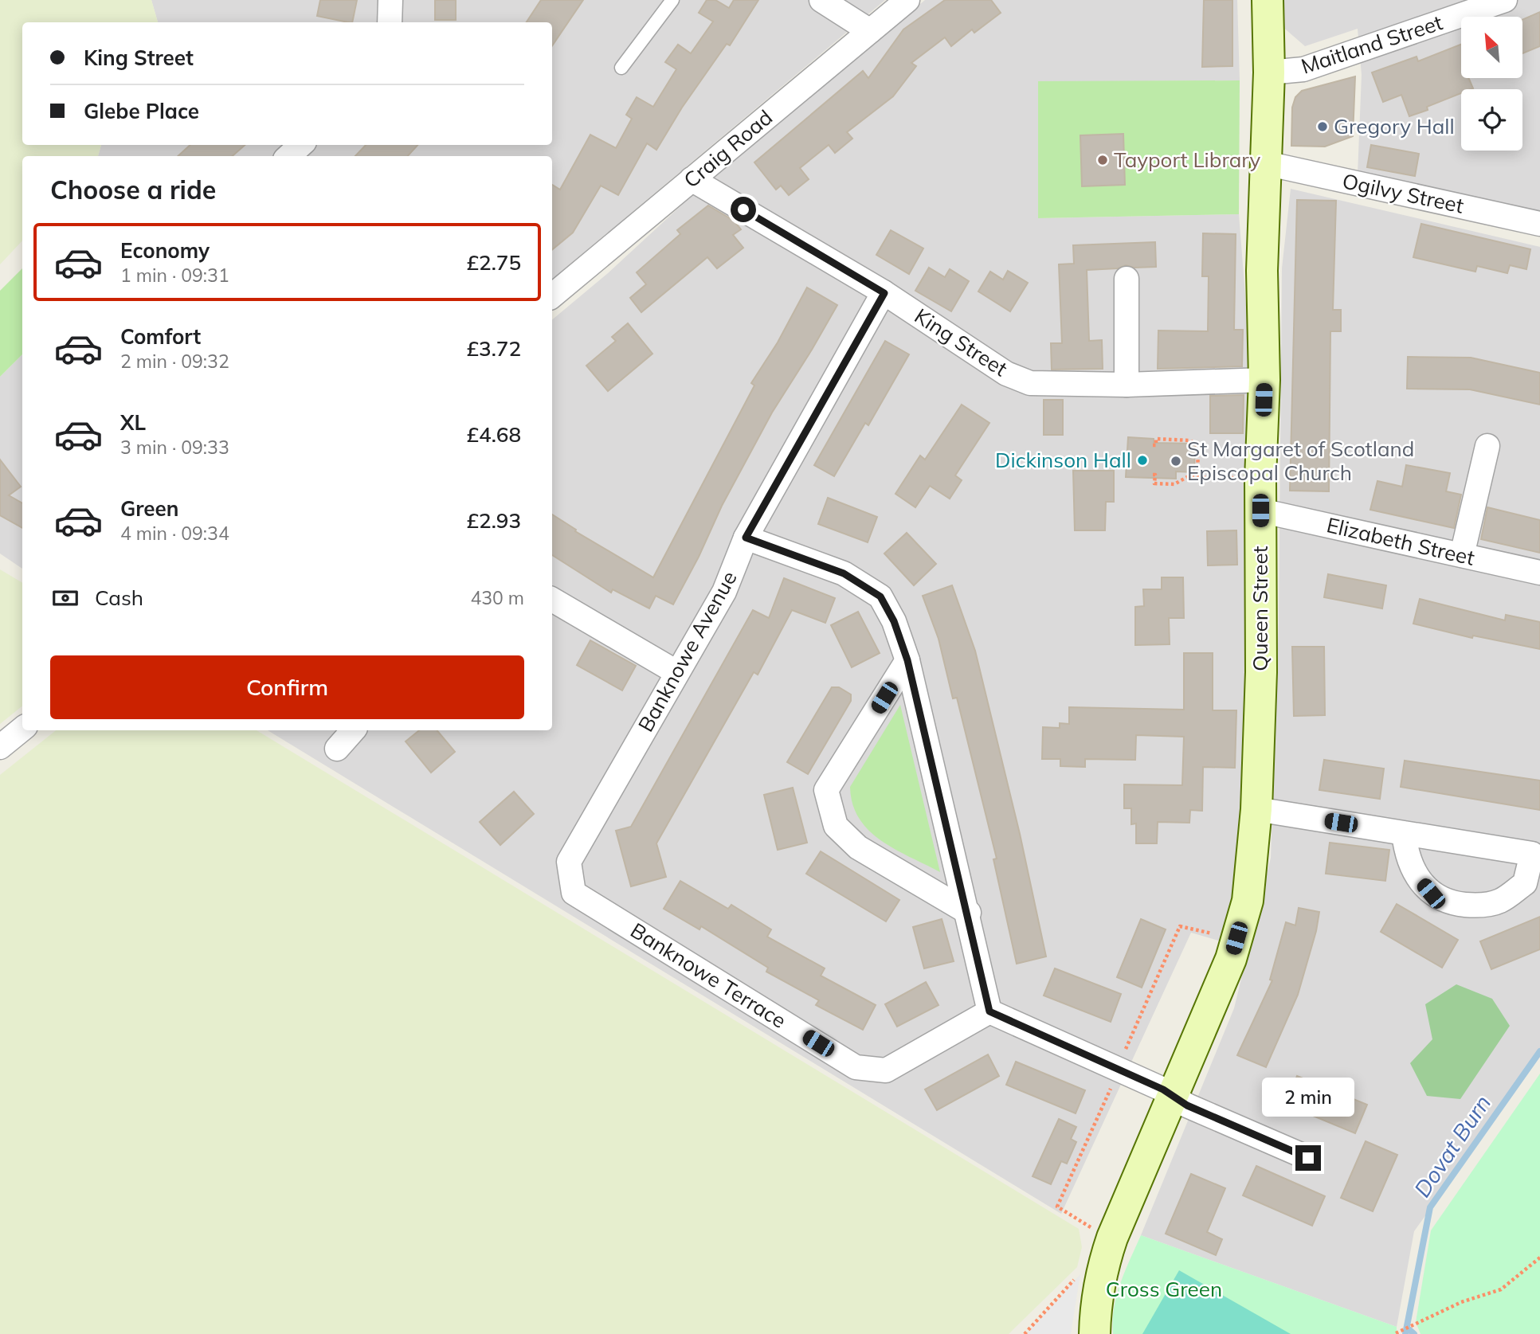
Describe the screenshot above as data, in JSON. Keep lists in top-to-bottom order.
{
  "streets": {
    "main road": ["Queen Street"],
    "street": [
      "Maitland Street",
      "Craig Road",
      "Ogilvy Street",
      "King Street",
      "Elizabeth Street",
      "Banknowe Avenue",
      "Banknowe Terrace"
    ]
  },
  "crossings": [
    ["Maitland Street", "Queen Street"],
    ["Craig Road", "King Street"],
    ["Ogilvy Street", "Queen Street"],
    ["King Street", "Queen Street"],
    ["King Street", "Banknowe Avenue"],
    ["Elizabeth Street", "Queen Street"],
    ["Banknowe Avenue", "Banknowe Terrace"]
  ],
  "water": ["Dovat Burn"],
  "parks": ["Cross Green"],
  "places": [
    "Gregory Hall",
    "Tayport Library",
    "Dickinson Hall",
    "St Margaret of Scotland Episcopal Church"
  ],
  "north": "top left",
  "page": {
    "banner": ["King Street", "Glebe Place"],
    "heading": "Choose a ride",
    "list": [
      {
        "name": "Economy",
        "note": "1 min · 09:31",
        "value": "£2.75"
      },
      {
        "name": "Comfort",
        "note": "2 min · 09:32",
        "value": "£3.72"
      },
      {
        "name": "XL",
        "note": "3 min · 09:33",
        "value": "£4.68"
      },
      {
        "name": "Green",
        "note": "4 min · 09:34",
        "value": "£2.93"
      }
    ],
    "pay": ["Cash", "430 m"],
    "buttons": "Confirm",
    "bubble": "2 min"
  }
}
